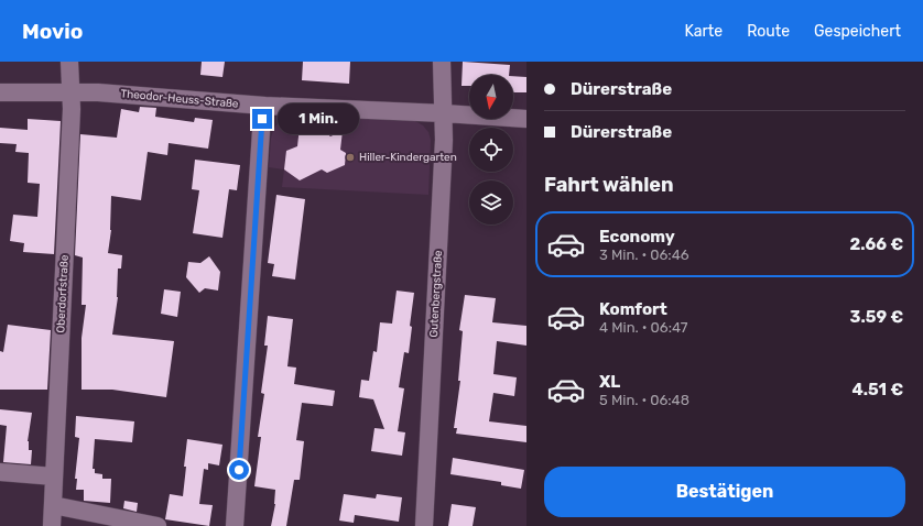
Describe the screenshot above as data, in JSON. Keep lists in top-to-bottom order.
{
  "streets": {
    "street": ["Theodor-Heuss-Straße", "Oberdorfstraße", "Gutenbergstraße"]
  },
  "crossings": [
    ["Theodor-Heuss-Straße", "Oberdorfstraße"],
    ["Theodor-Heuss-Straße", "Gutenbergstraße"]
  ],
  "places": ["Hiller-Kindergarten"],
  "north": "bottom",
  "page": {
    "header": "Movio",
    "nav": ["Karte", "Route", "Gespeichert"],
    "banner": ["Dürerstraße", "Dürerstraße"],
    "bubble": "1 Min.",
    "heading": "Fahrt wählen",
    "list": [
      {
        "name": "Economy",
        "note": "3 Min. · 06:46",
        "value": "2.66 €"
      },
      {
        "name": "Komfort",
        "note": "4 Min. · 06:47",
        "value": "3.59 €"
      },
      {
        "name": "XL",
        "note": "5 Min. · 06:48",
        "value": "4.51 €"
      }
    ],
    "buttons": "Bestätigen"
  }
}
